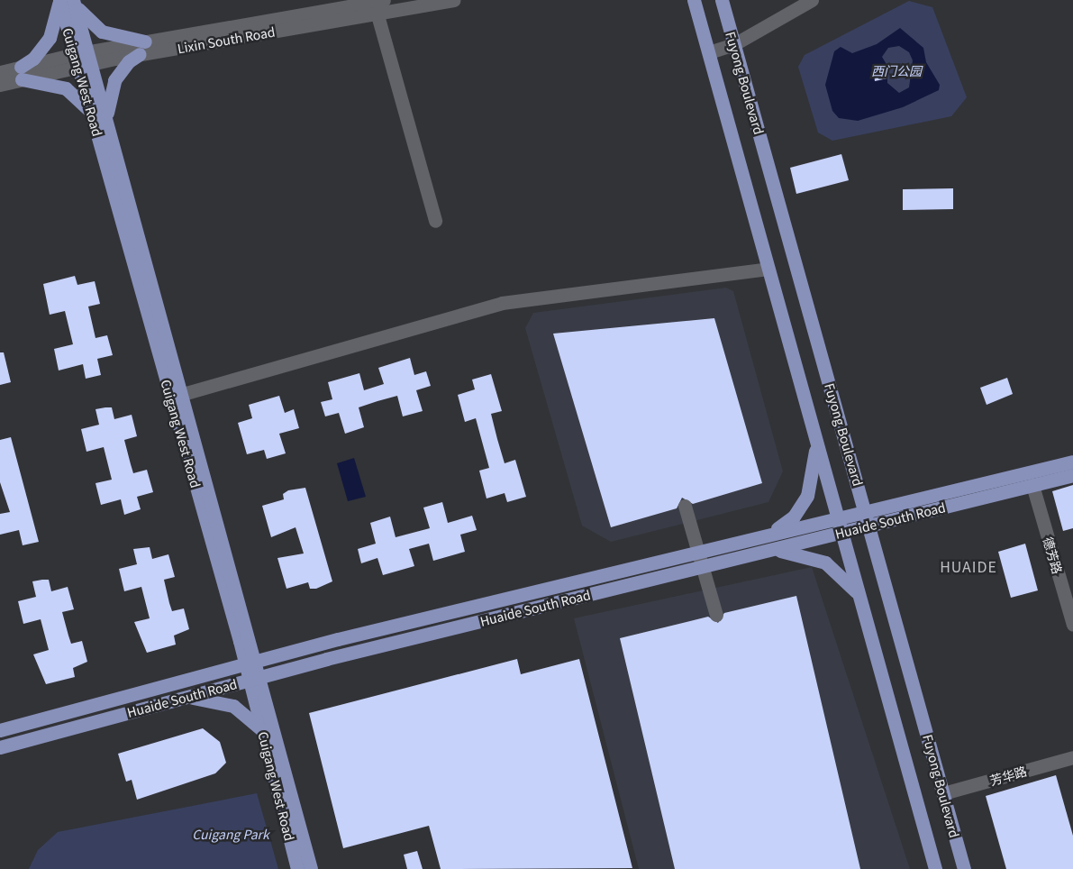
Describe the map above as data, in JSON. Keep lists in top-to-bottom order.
{
  "streets": {
    "main road": ["Cuigang West Road", "Fuyong Boulevard", "Huaide South Road"],
    "street": ["Lixin South Road", "德芳路", "芳华路"]
  },
  "crossings": [
    ["Lixin South Road", "Cuigang West Road"],
    ["Cuigang West Road", "Huaide South Road"],
    ["Fuyong Boulevard", "Huaide South Road"],
    ["Fuyong Boulevard", "芳华路"],
    ["Huaide South Road", "德芳路"]
  ],
  "districts": ["HUAIDE"],
  "parks": ["西门公园", "Cuigang Park"]
}
